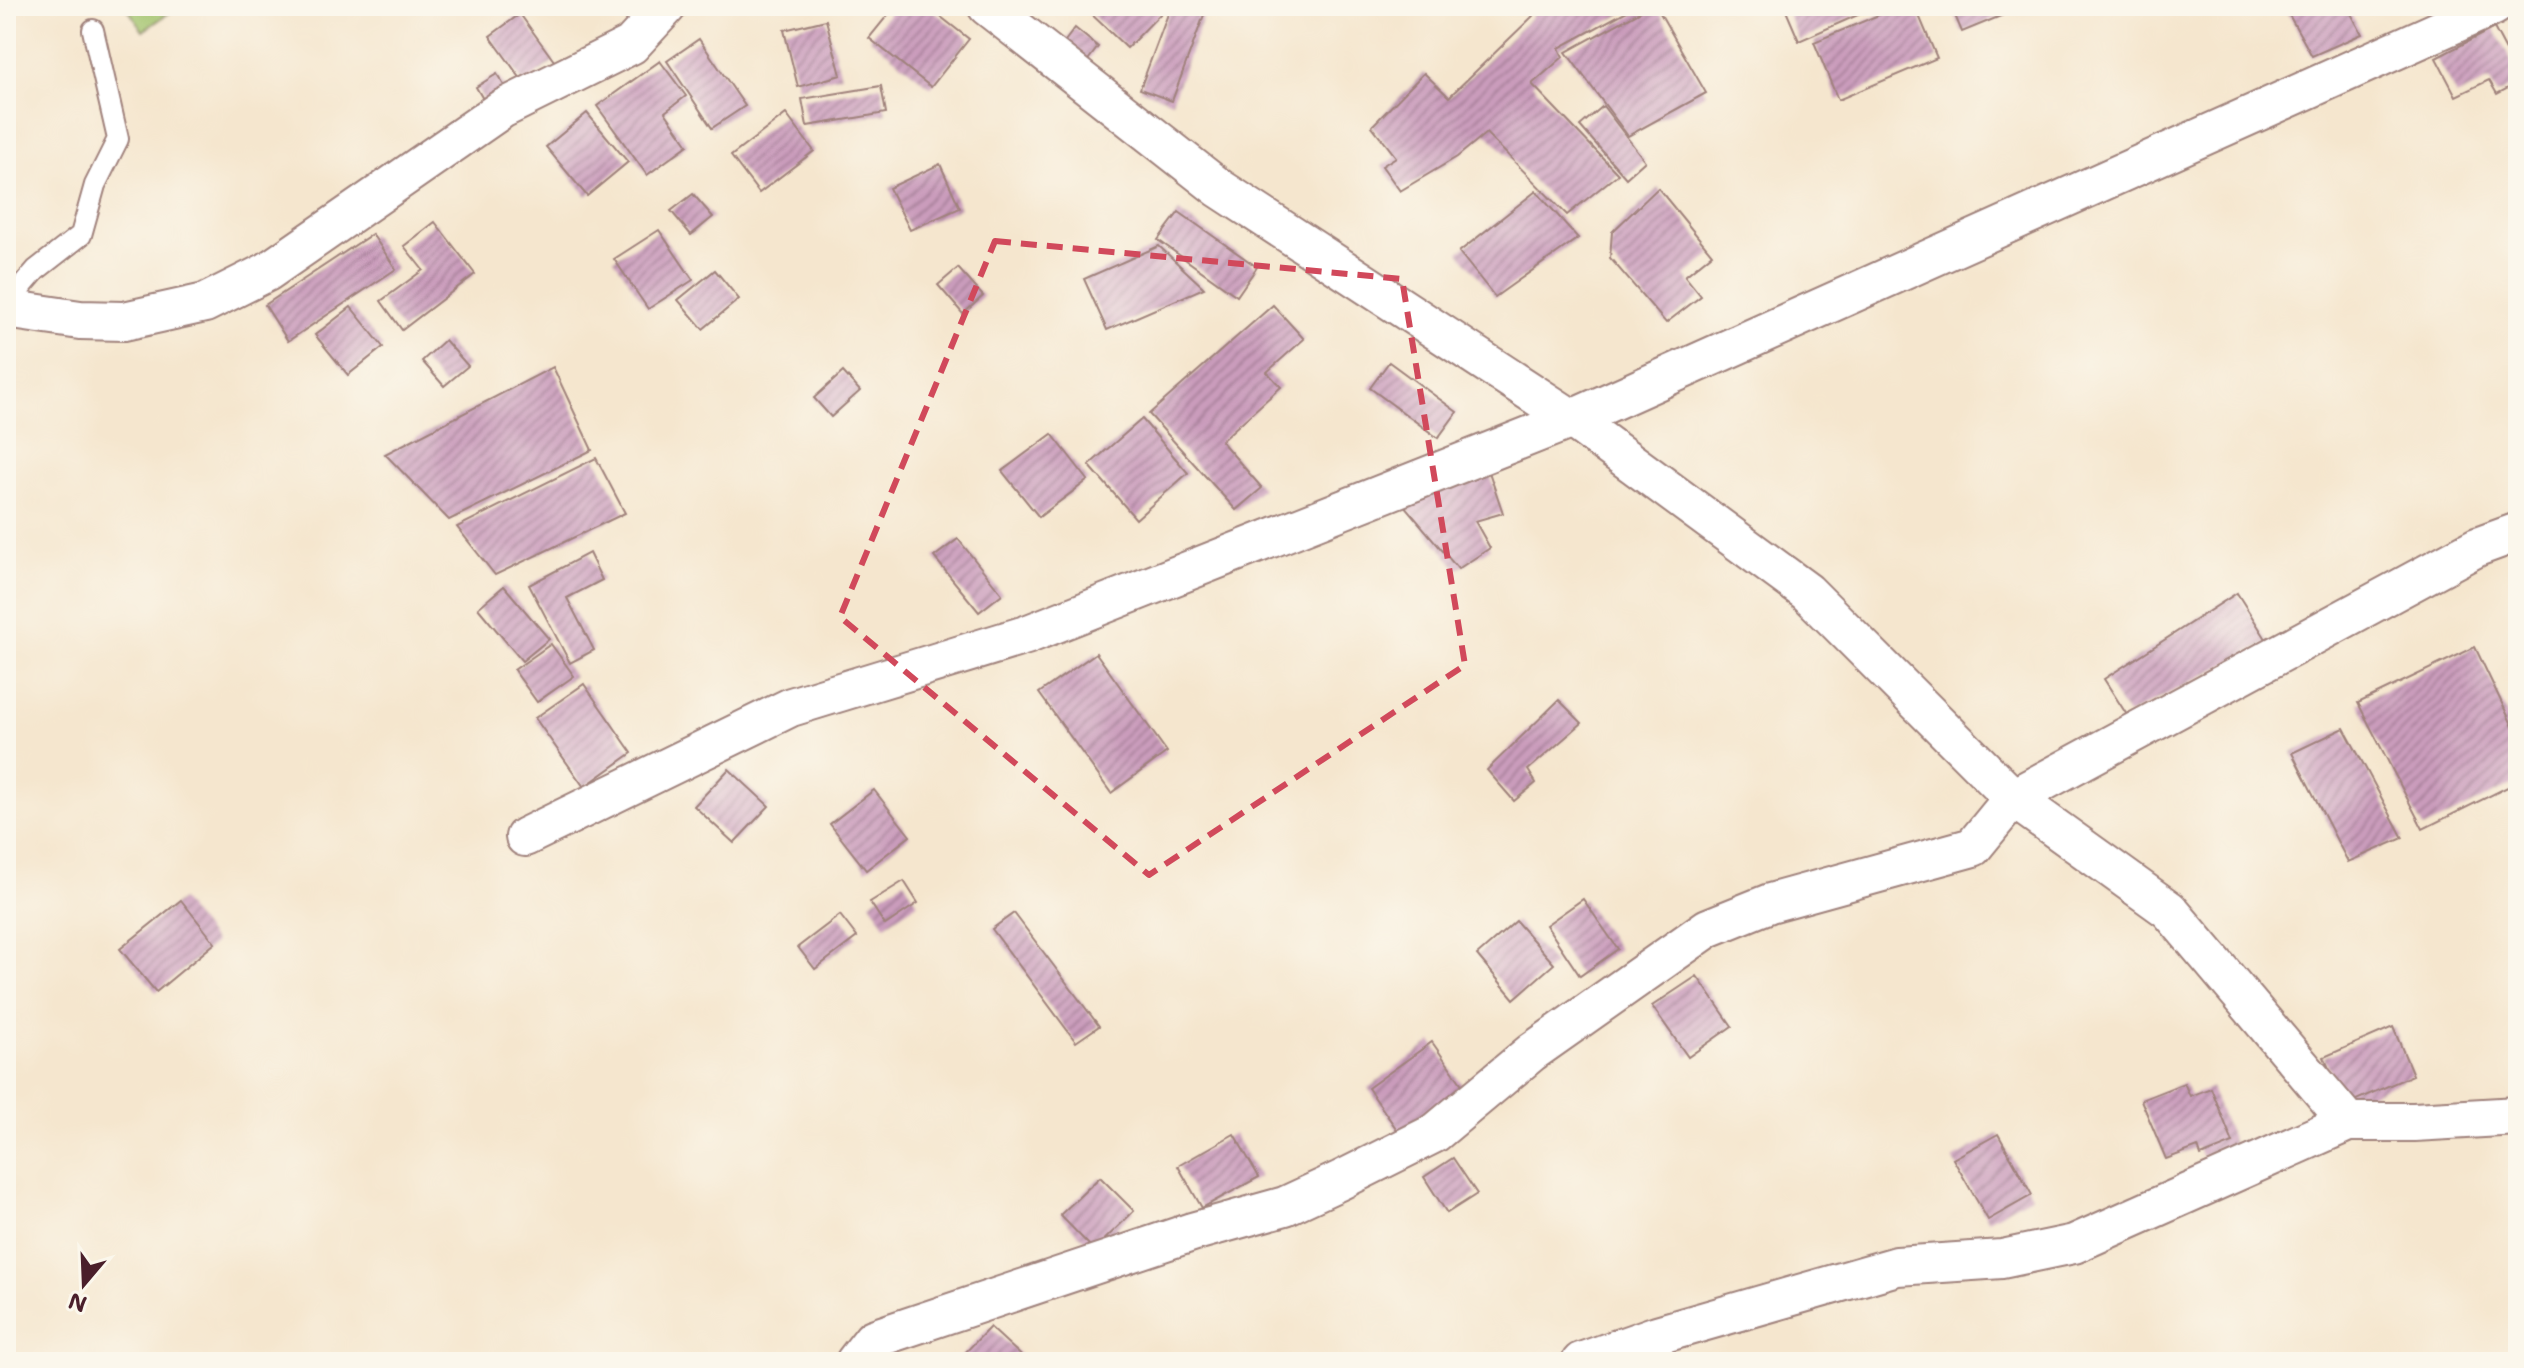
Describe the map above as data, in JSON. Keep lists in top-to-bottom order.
{
  "north": "bottom"
}
